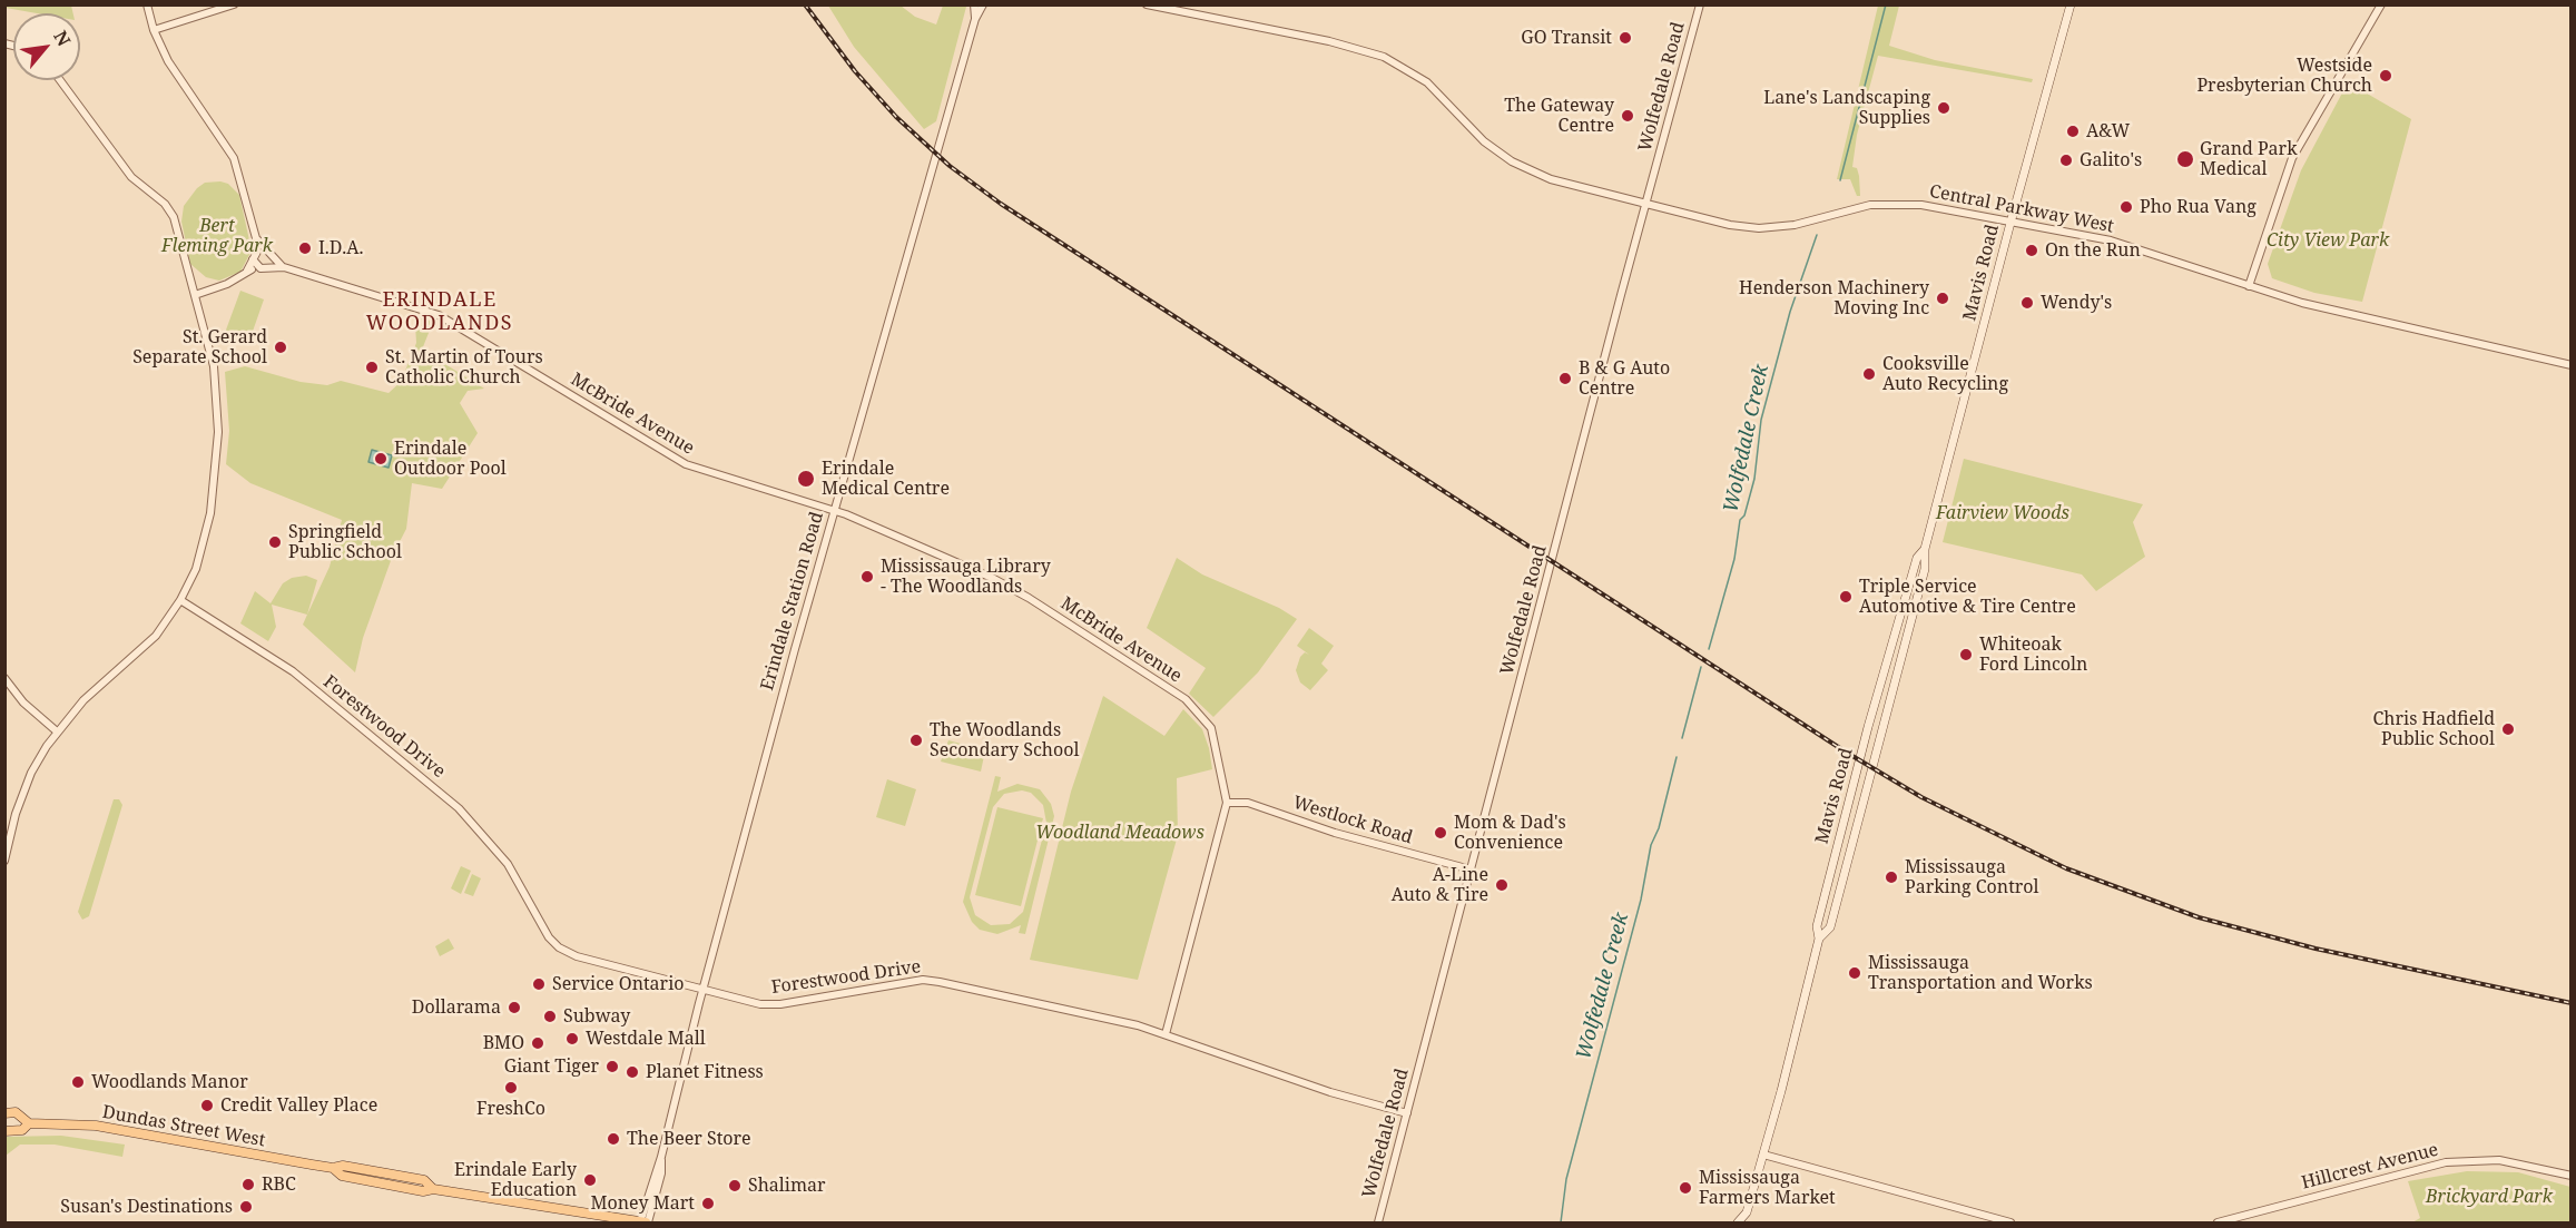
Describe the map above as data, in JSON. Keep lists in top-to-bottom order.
{
  "streets": {
    "main road": ["Mavis Road", "Dundas Street West"],
    "street": [
      "Wolfedale Road",
      "Central Parkway West",
      "McBride Avenue",
      "Erindale Station Road",
      "Forestwood Drive",
      "Westlock Road",
      "Hillcrest Avenue"
    ]
  },
  "crossings": [
    ["Wolfedale Road", "Central Parkway West"],
    ["Wolfedale Road", "Forestwood Drive"],
    ["Wolfedale Road", "Westlock Road"],
    ["Central Parkway West", "Mavis Road"],
    ["McBride Avenue", "Erindale Station Road"],
    ["McBride Avenue", "Forestwood Drive"],
    ["McBride Avenue", "Westlock Road"],
    ["Erindale Station Road", "Forestwood Drive"],
    ["Erindale Station Road", "Dundas Street West"]
  ],
  "districts": ["ERINDALE WOODLANDS"],
  "water": ["Wolfedale Creek"],
  "parks": [
    "Bert Fleming Park",
    "City View Park",
    "Fairview Woods",
    "Woodland Meadows",
    "Brickyard Park"
  ],
  "places": [
    "GO Transit",
    "Westside Presbyterian Church",
    "Lane's Landscaping Supplies",
    "The Gateway Centre",
    "A&W",
    "Grand Park Medical",
    "Galito's",
    "Pho Rua Vang",
    "I.D.A.",
    "On the Run",
    "Henderson Machinery Moving Inc",
    "Wendy's",
    "St. Gerard Separate School",
    "St. Martin of Tours Catholic Church",
    "Cooksville Auto Recycling",
    "B & G Auto Centre",
    "Erindale Outdoor Pool",
    "Erindale Medical Centre",
    "Springfield Public School",
    "Mississauga Library - The Woodlands",
    "Triple Service Automotive & Tire Centre",
    "Whiteoak Ford Lincoln",
    "Chris Hadfield Public School",
    "The Woodlands Secondary School",
    "Mom & Dad's Convenience",
    "Mississauga Parking Control",
    "A-Line Auto & Tire",
    "Mississauga Transportation and Works",
    "Service Ontario",
    "Dollarama",
    "Subway",
    "Westdale Mall",
    "BMO",
    "Giant Tiger",
    "Planet Fitness",
    "Woodlands Manor",
    "FreshCo",
    "Credit Valley Place",
    "The Beer Store",
    "Erindale Early Education",
    "RBC",
    "Shalimar",
    "Mississauga Farmers Market",
    "Money Mart",
    "Susan's Destinations"
  ],
  "north": "top right"
}
